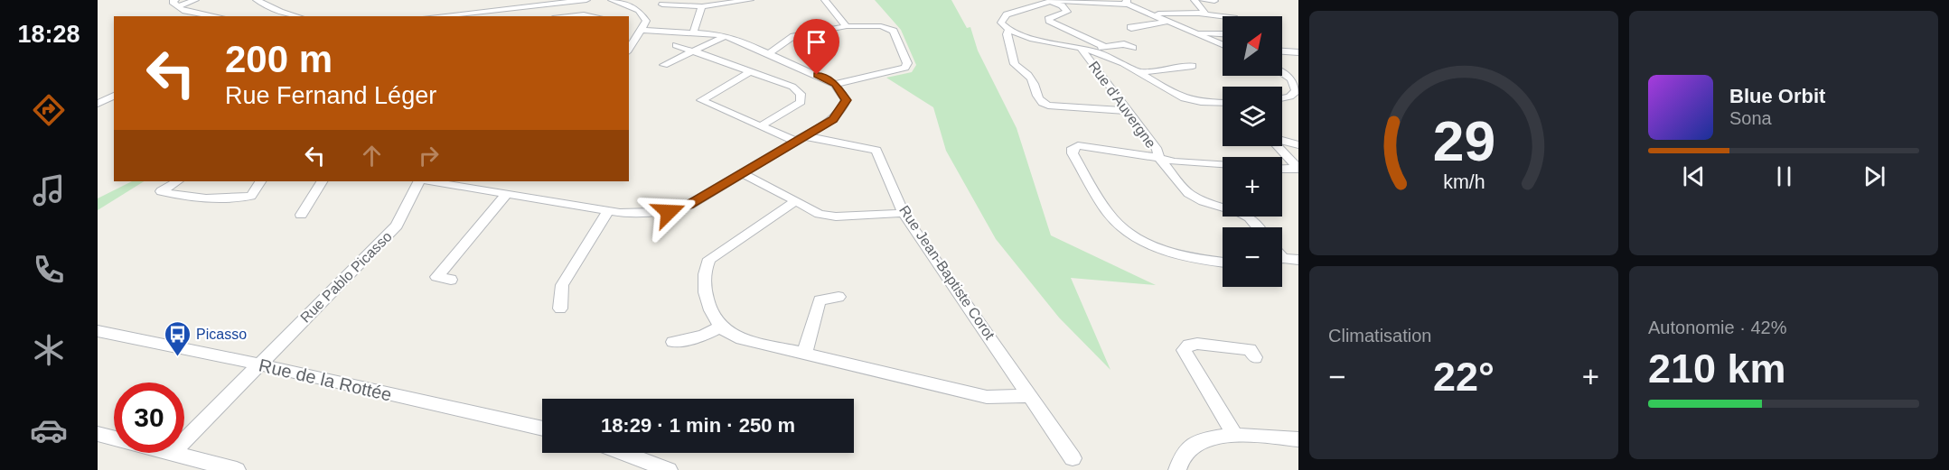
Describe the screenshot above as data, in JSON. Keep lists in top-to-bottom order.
{
  "streets": {
    "street": [
      "Rue d'Auvergne",
      "Rue Jean-Baptiste Corot",
      "Rue Pablo Picasso",
      "Rue de la Rottée"
    ]
  },
  "crossings": [
    ["Rue Pablo Picasso", "Rue de la Rottée"]
  ],
  "places": {
    "bus stop": ["Picasso"]
  },
  "north": "top right",
  "page": {
    "tabs": "18:28",
    "map_buttons": ["+", "−"],
    "turn": ["200 m", "Rue Fernand Léger"],
    "song": ["Blue Orbit", "Sona"],
    "tile": [
      "Climatisation",
      ["Autonomie · 42%", "210 km"]
    ],
    "heat": ["−", "22°", "+"],
    "limit": "30",
    "trip": "18:29 · 1 min · 250 m",
    "gauge": ["29", "km/h"]
  }
}
